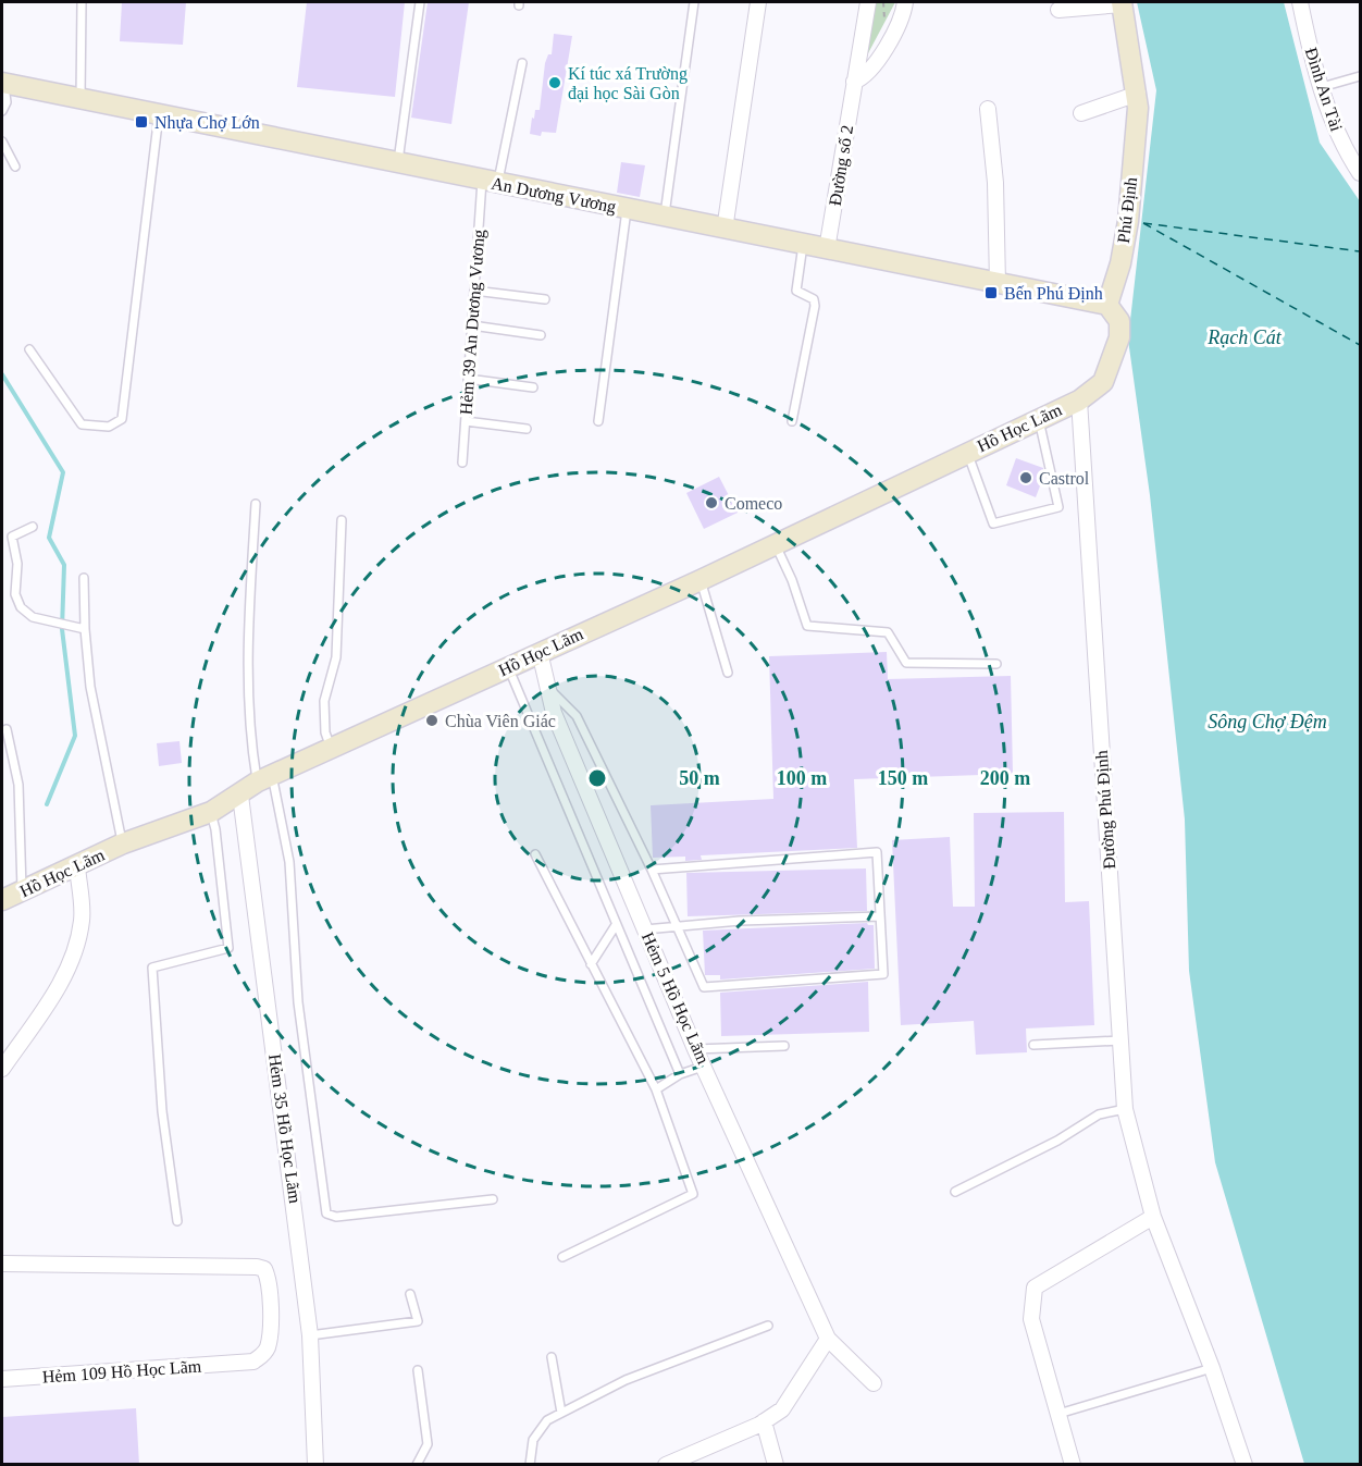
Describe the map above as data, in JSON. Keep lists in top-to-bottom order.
{
  "streets": {
    "main road": ["An Dương Vương", "Phú Định", "Hồ Học Lãm"],
    "street": [
      "Đình An Tài",
      "Đường số 2",
      "Đường Phú Định",
      "Hẻm 5 Hồ Học Lãm",
      "Hẻm 35 Hồ Học Lãm",
      "Hẻm 109 Hồ Học Lãm"
    ],
    "lane": ["Hẻm 39 An Dương Vương"]
  },
  "crossings": [
    ["Đường số 2", "An Dương Vương"],
    ["An Dương Vương", "Phú Định"],
    ["An Dương Vương", "Hẻm 39 An Dương Vương"],
    ["Hồ Học Lãm", "Đường Phú Định"],
    ["Hồ Học Lãm", "Hẻm 5 Hồ Học Lãm"],
    ["Hồ Học Lãm", "Hẻm 35 Hồ Học Lãm"]
  ],
  "water": ["Rạch Cát", "Sông Chợ Đệm"],
  "places": {
    "other": [
      "Kí túc xá Trường đại học Sài Gòn",
      "Castrol",
      "Comeco",
      "Chùa Viên Giác"
    ],
    "transit": ["Nhựa Chợ Lớn", "Bến Phú Định"]
  },
  "rings": [
    "50 m",
    "100 m",
    "150 m",
    "200 m"
  ]
}
